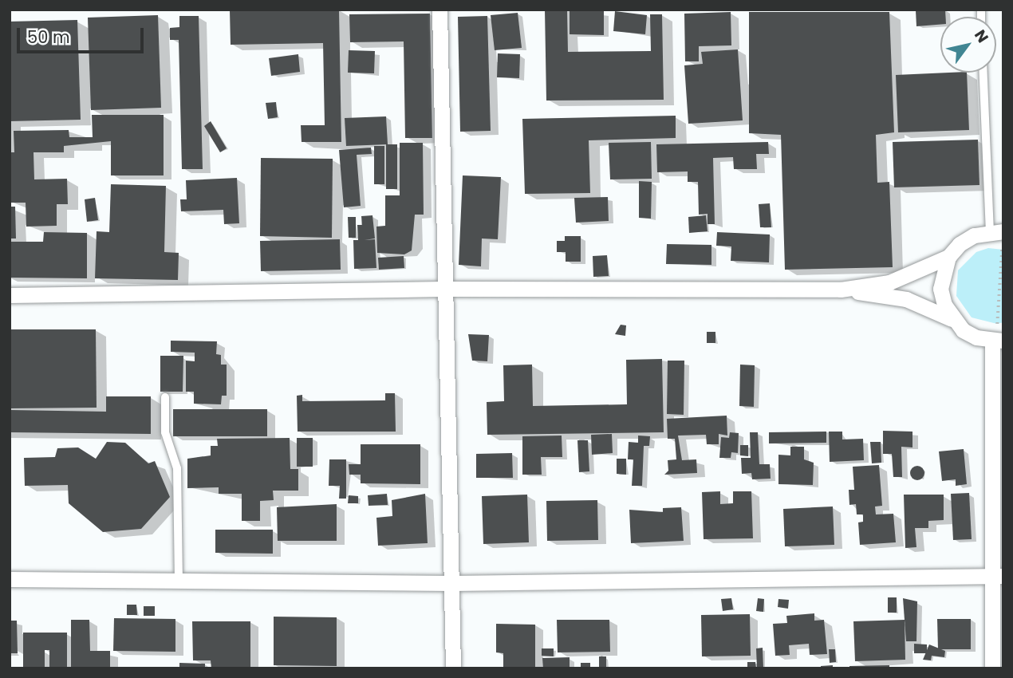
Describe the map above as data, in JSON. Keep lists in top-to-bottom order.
{
  "scale_bar": "50 m",
  "north": "top right"
}
